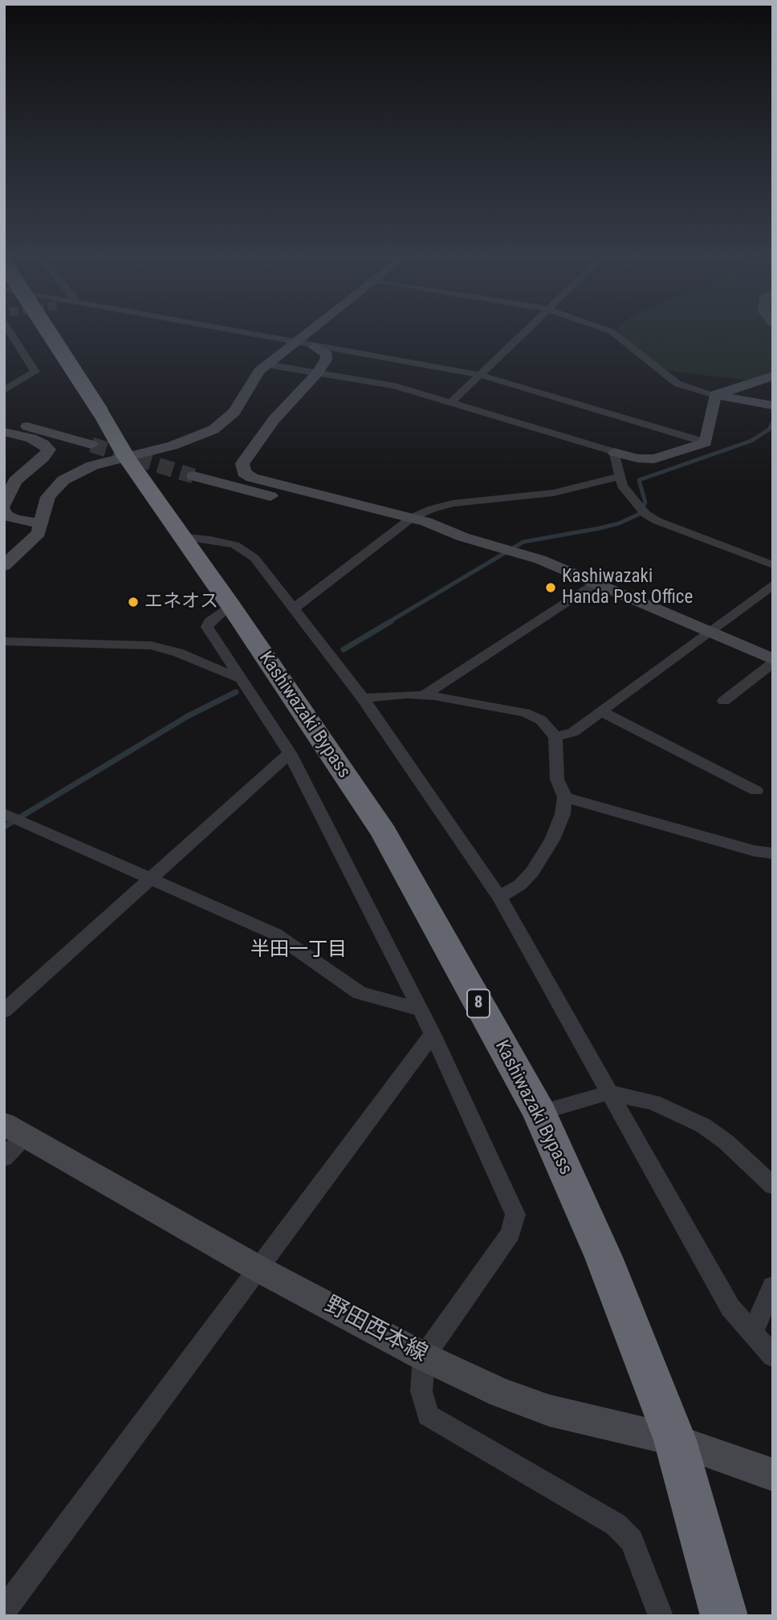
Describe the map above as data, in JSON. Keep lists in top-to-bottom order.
{
  "streets": {
    "highway": ["Kashiwazaki Bypass", "8"],
    "street": ["野田西本線"]
  },
  "crossings": [
    ["Kashiwazaki Bypass", "野田西本線"]
  ],
  "districts": ["半田一丁目"],
  "places": ["Kashiwazaki Handa Post Office", "エネオス"]
}
